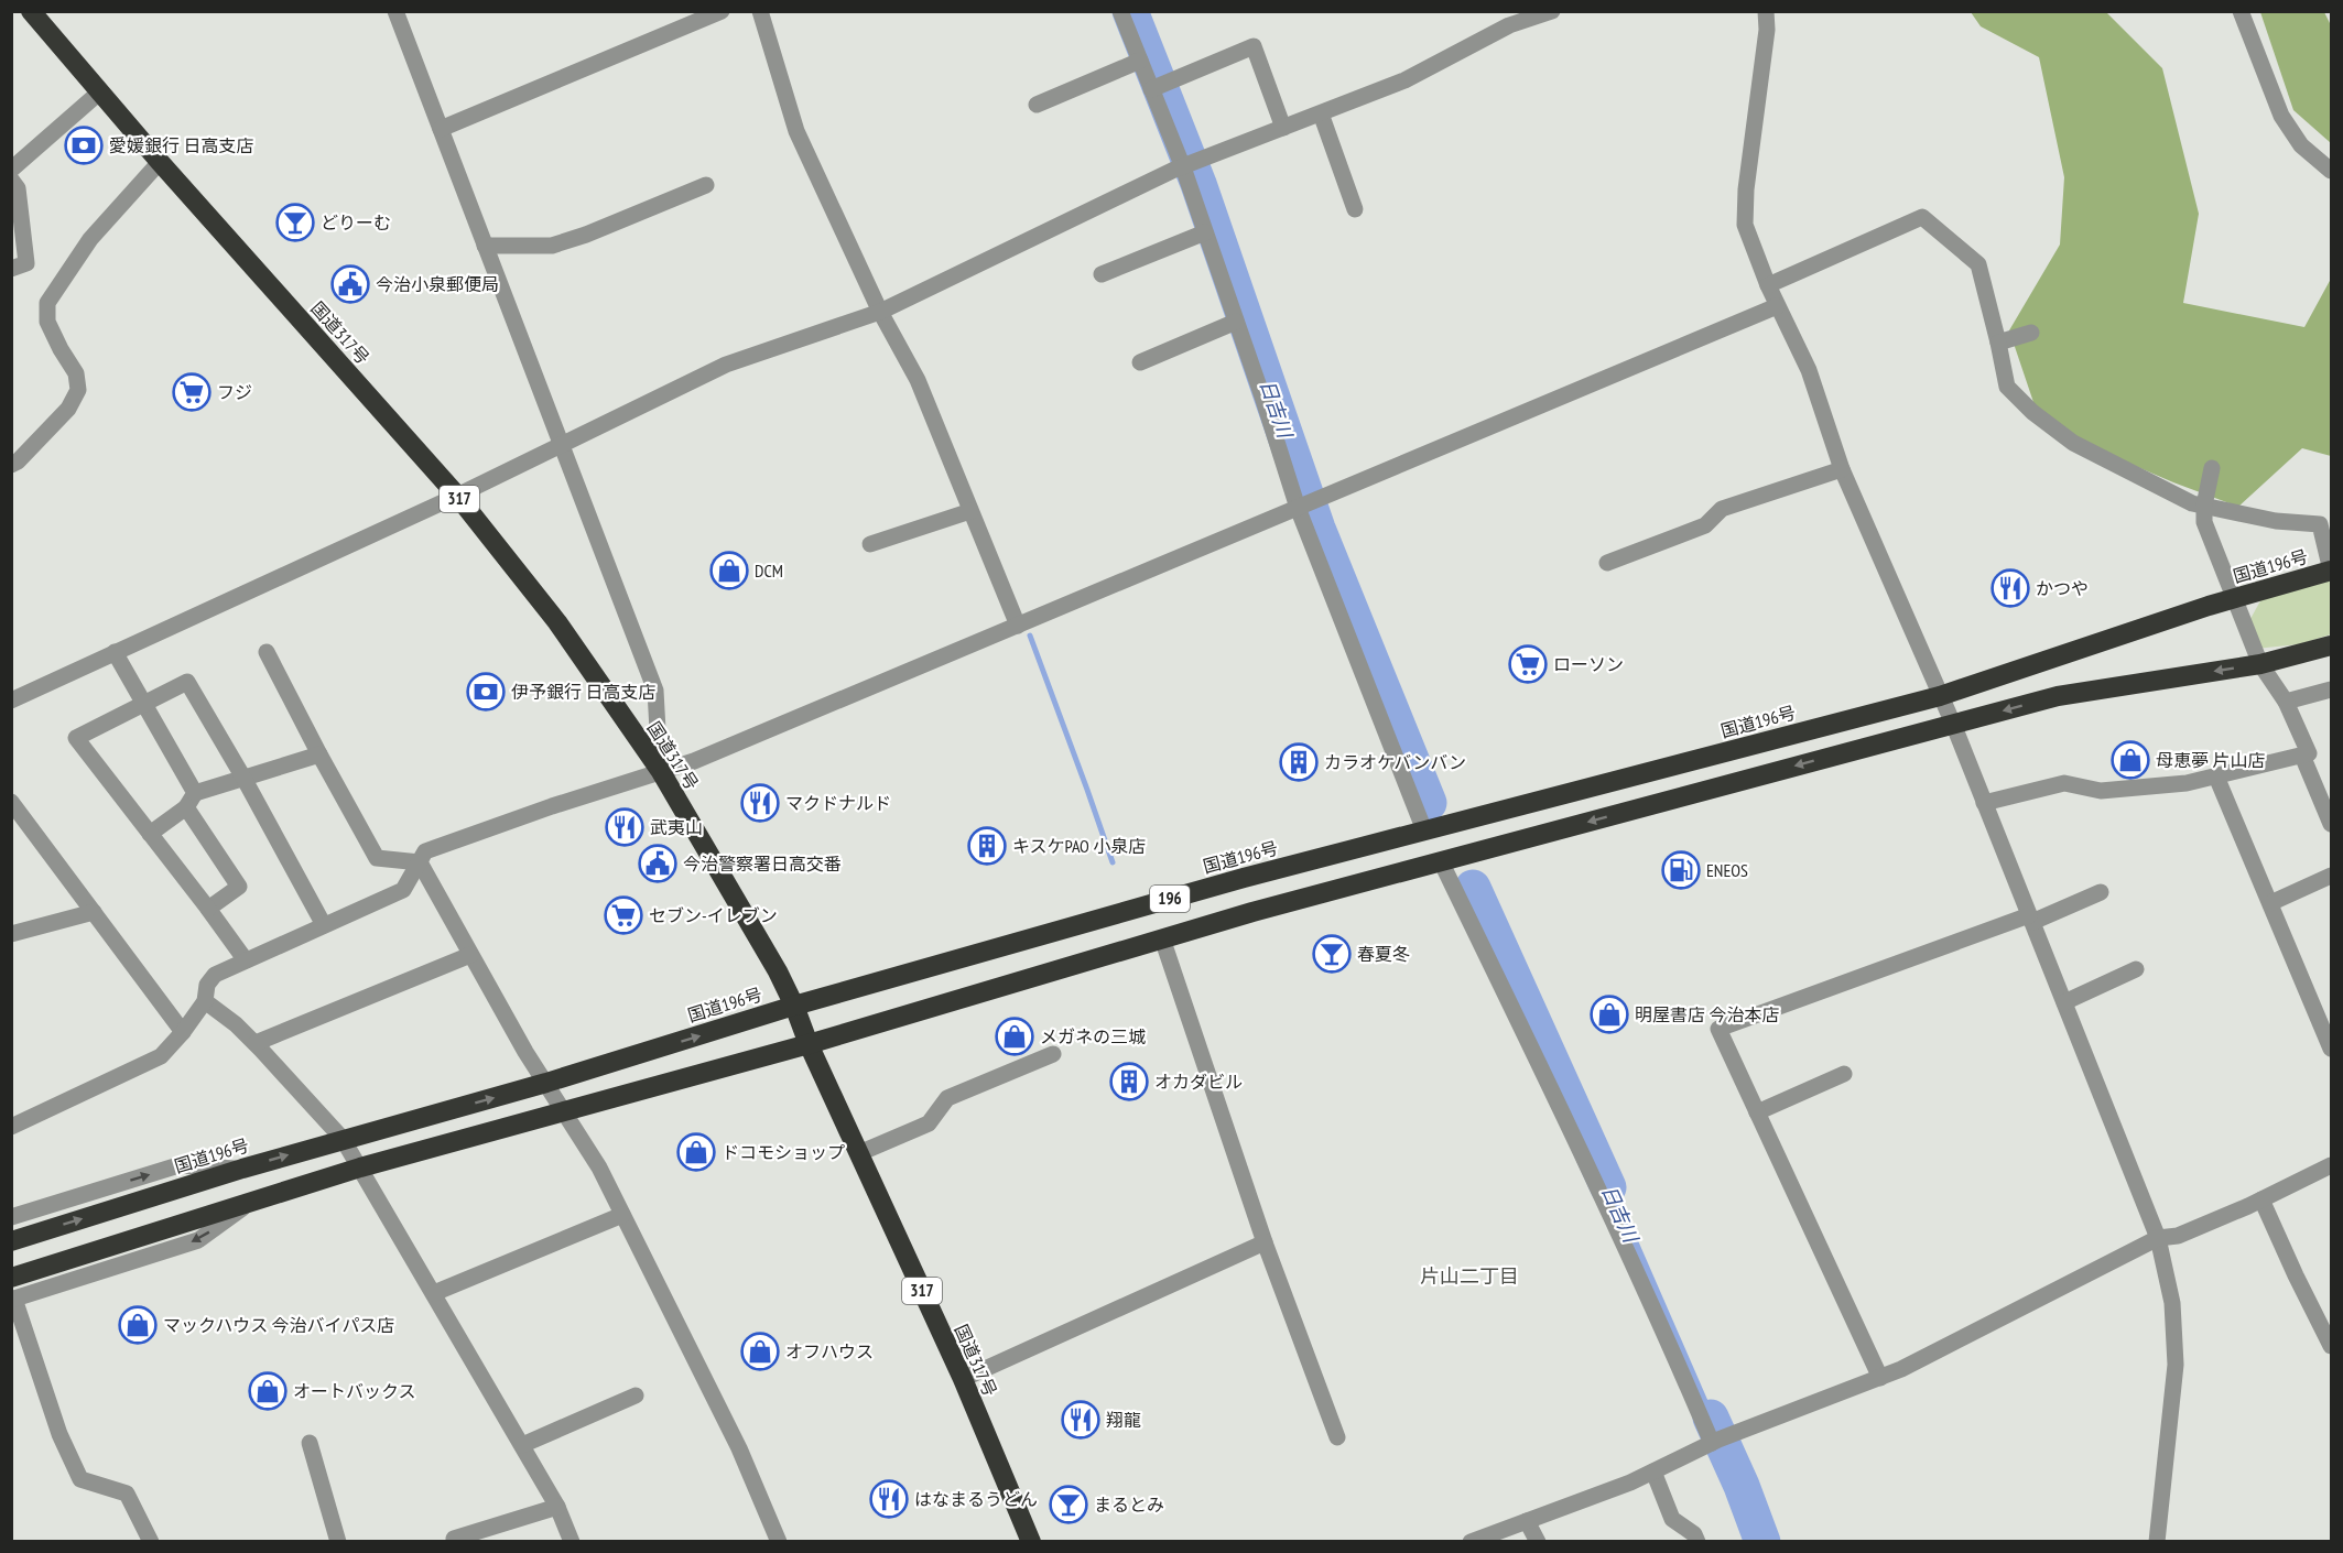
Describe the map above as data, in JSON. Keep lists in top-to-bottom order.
{
  "streets": {
    "highway": [
      "国道317号",
      "317",
      "国道196号",
      "196"
    ]
  },
  "crossings": [
    ["国道317号", "国道196号"],
    ["国道317号", "196"]
  ],
  "districts": ["片山二丁目"],
  "water": ["日吉川"],
  "places": {
    "bank": ["愛媛銀行 日高支店", "伊予銀行 日高支店"],
    "bar": ["どりーむ", "春夏冬", "まるとみ"],
    "public building": ["今治小泉郵便局", "今治警察署日高交番"],
    "supermarket": ["フジ", "ローソン", "セブン-イレブン"],
    "shop": [
      "DCM",
      "母恵夢 片山店",
      "明屋書店 今治本店",
      "メガネの三城",
      "ドコモショップ",
      "マックハウス 今治バイパス店",
      "オフハウス",
      "オートバックス"
    ],
    "restaurant": [
      "かつや",
      "マクドナルド",
      "武夷山",
      "翔龍",
      "はなまるうどん"
    ],
    "building": ["カラオケバンバン", "キスケPAO 小泉店", "オカダビル"],
    "fuel station": ["ENEOS"]
  }
}
